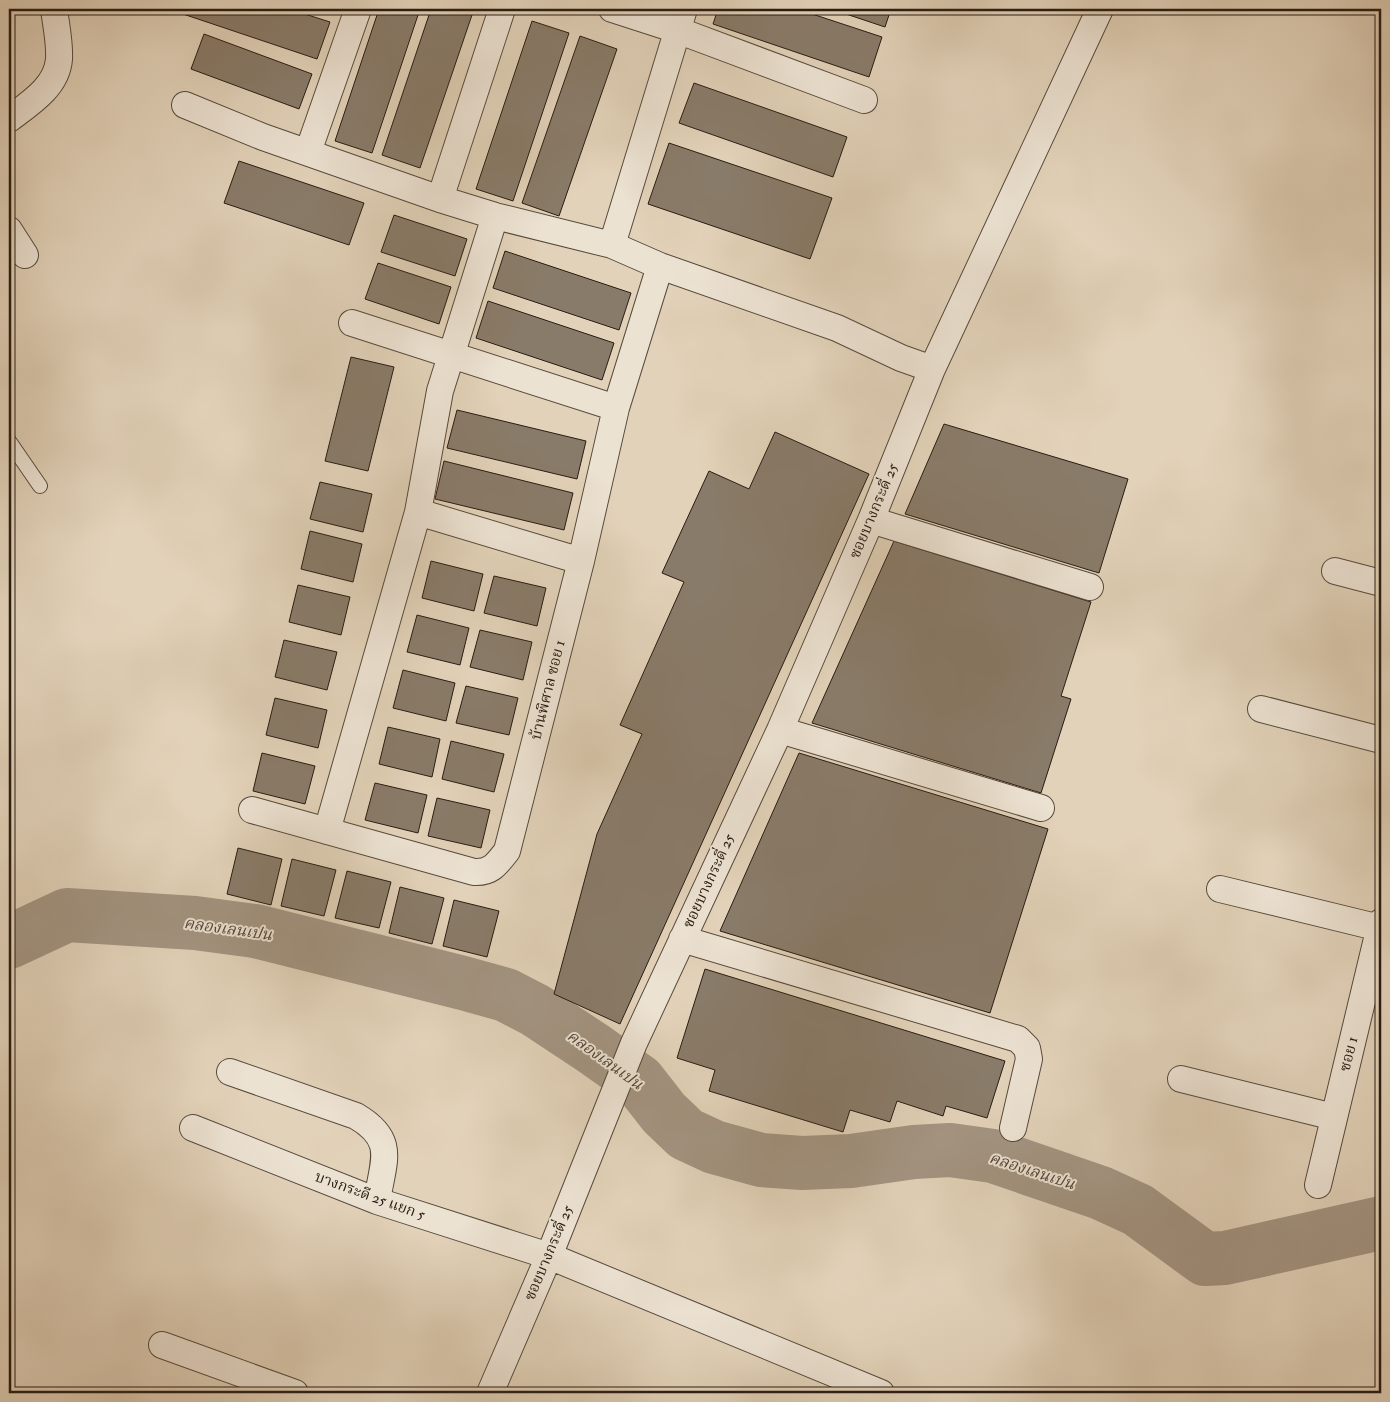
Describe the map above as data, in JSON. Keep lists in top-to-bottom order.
{
  "streets": {
    "street": [
      "ซอยบางกระดี่ 25",
      "บ้านพิศาล ซอย 1",
      "ซอย 1",
      "บางกระดี 25 แยก 5"
    ]
  },
  "crossings": [
    ["ซอยบางกระดี่ 25", "บางกระดี 25 แยก 5"]
  ],
  "water": ["คลองเลนเปน"]
}
